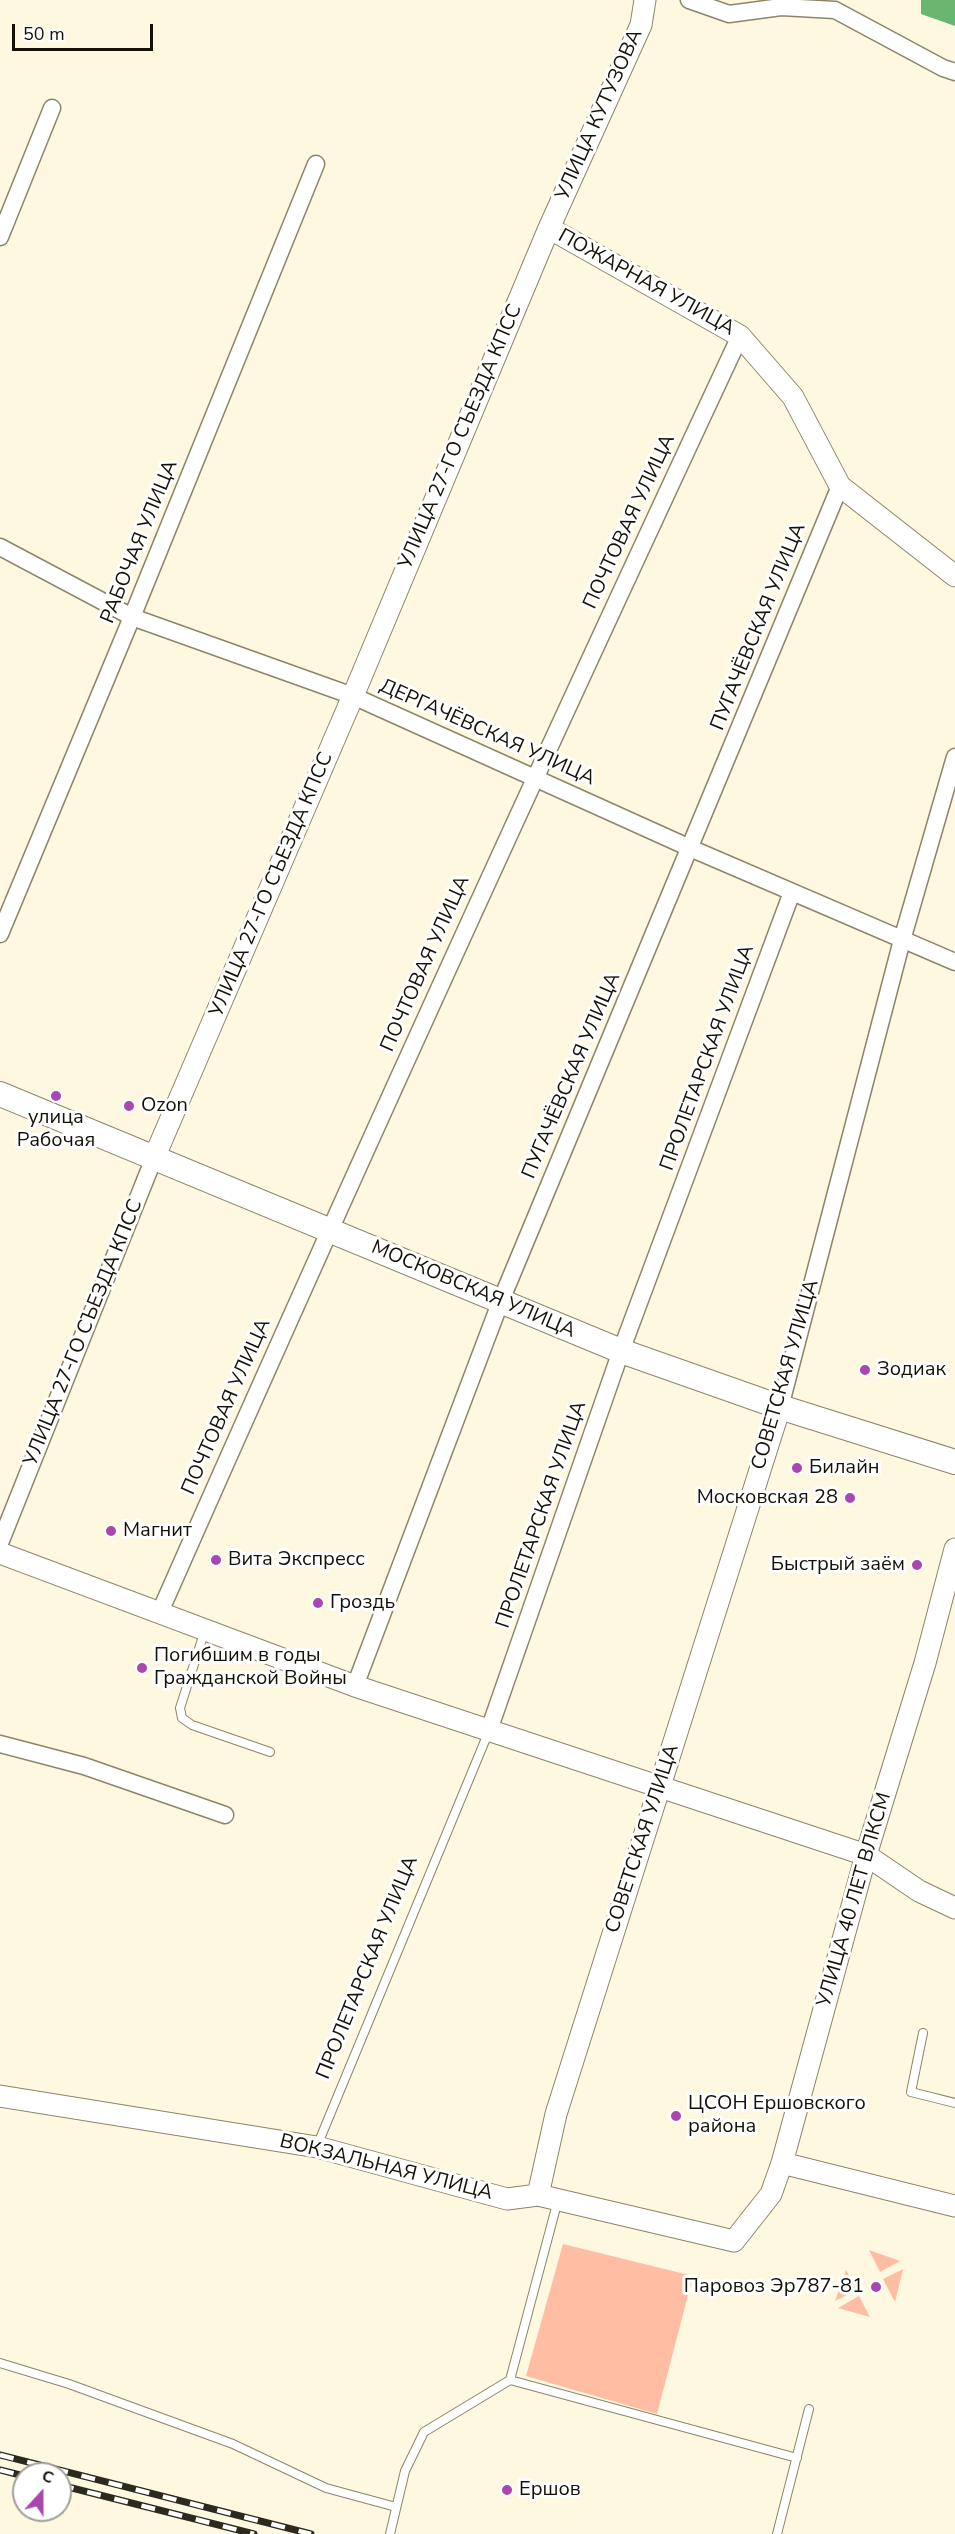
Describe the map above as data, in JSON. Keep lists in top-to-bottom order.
{
  "streets": {
    "main road": ["МОСКОВСКАЯ УЛИЦА"],
    "street": [
      "УЛИЦА КУТУЗОВА",
      "ПОЖАРНАЯ УЛИЦА",
      "УЛИЦА 27-ГО СЪЕЗДА КПСС",
      "ПОЧТОВАЯ УЛИЦА",
      "РАБОЧАЯ УЛИЦА",
      "ПУГАЧЁВСКАЯ УЛИЦА",
      "ДЕРГАЧЁВСКАЯ УЛИЦА",
      "ПРОЛЕТАРСКАЯ УЛИЦА",
      "СОВЕТСКАЯ УЛИЦА",
      "УЛИЦА 40 ЛЕТ ВЛКСМ",
      "ВОКЗАЛЬНАЯ УЛИЦА"
    ]
  },
  "crossings": [
    ["УЛИЦА КУТУЗОВА", "ПОЖАРНАЯ УЛИЦА"],
    ["УЛИЦА КУТУЗОВА", "УЛИЦА 27-ГО СЪЕЗДА КПСС"],
    ["ПОЖАРНАЯ УЛИЦА", "УЛИЦА 27-ГО СЪЕЗДА КПСС"],
    ["ПОЖАРНАЯ УЛИЦА", "ПОЧТОВАЯ УЛИЦА"],
    ["ПОЖАРНАЯ УЛИЦА", "ПУГАЧЁВСКАЯ УЛИЦА"],
    ["УЛИЦА 27-ГО СЪЕЗДА КПСС", "ДЕРГАЧЁВСКАЯ УЛИЦА"],
    ["УЛИЦА 27-ГО СЪЕЗДА КПСС", "МОСКОВСКАЯ УЛИЦА"],
    ["ПОЧТОВАЯ УЛИЦА", "ДЕРГАЧЁВСКАЯ УЛИЦА"],
    ["ПОЧТОВАЯ УЛИЦА", "МОСКОВСКАЯ УЛИЦА"],
    ["РАБОЧАЯ УЛИЦА", "ДЕРГАЧЁВСКАЯ УЛИЦА"],
    ["ПУГАЧЁВСКАЯ УЛИЦА", "ДЕРГАЧЁВСКАЯ УЛИЦА"],
    ["ПУГАЧЁВСКАЯ УЛИЦА", "МОСКОВСКАЯ УЛИЦА"],
    ["ДЕРГАЧЁВСКАЯ УЛИЦА", "ПРОЛЕТАРСКАЯ УЛИЦА"],
    ["ДЕРГАЧЁВСКАЯ УЛИЦА", "СОВЕТСКАЯ УЛИЦА"],
    ["ПРОЛЕТАРСКАЯ УЛИЦА", "МОСКОВСКАЯ УЛИЦА"],
    ["ПРОЛЕТАРСКАЯ УЛИЦА", "ВОКЗАЛЬНАЯ УЛИЦА"],
    ["МОСКОВСКАЯ УЛИЦА", "СОВЕТСКАЯ УЛИЦА"],
    ["СОВЕТСКАЯ УЛИЦА", "ВОКЗАЛЬНАЯ УЛИЦА"],
    ["УЛИЦА 40 ЛЕТ ВЛКСМ", "ВОКЗАЛЬНАЯ УЛИЦА"]
  ],
  "places": [
    "улица Рабочая",
    "Ozon",
    "Зодиак",
    "Билайн",
    "Московская 28",
    "Магнит",
    "Вита Экспресс",
    "Быстрый заём",
    "Гроздь",
    "Погибшим в годы Гражданской Войны",
    "ЦСОН Ершовского района",
    "Паровоз Эр787-81",
    "Ершов"
  ],
  "scale_bar": "50 m",
  "north": "top"
}
